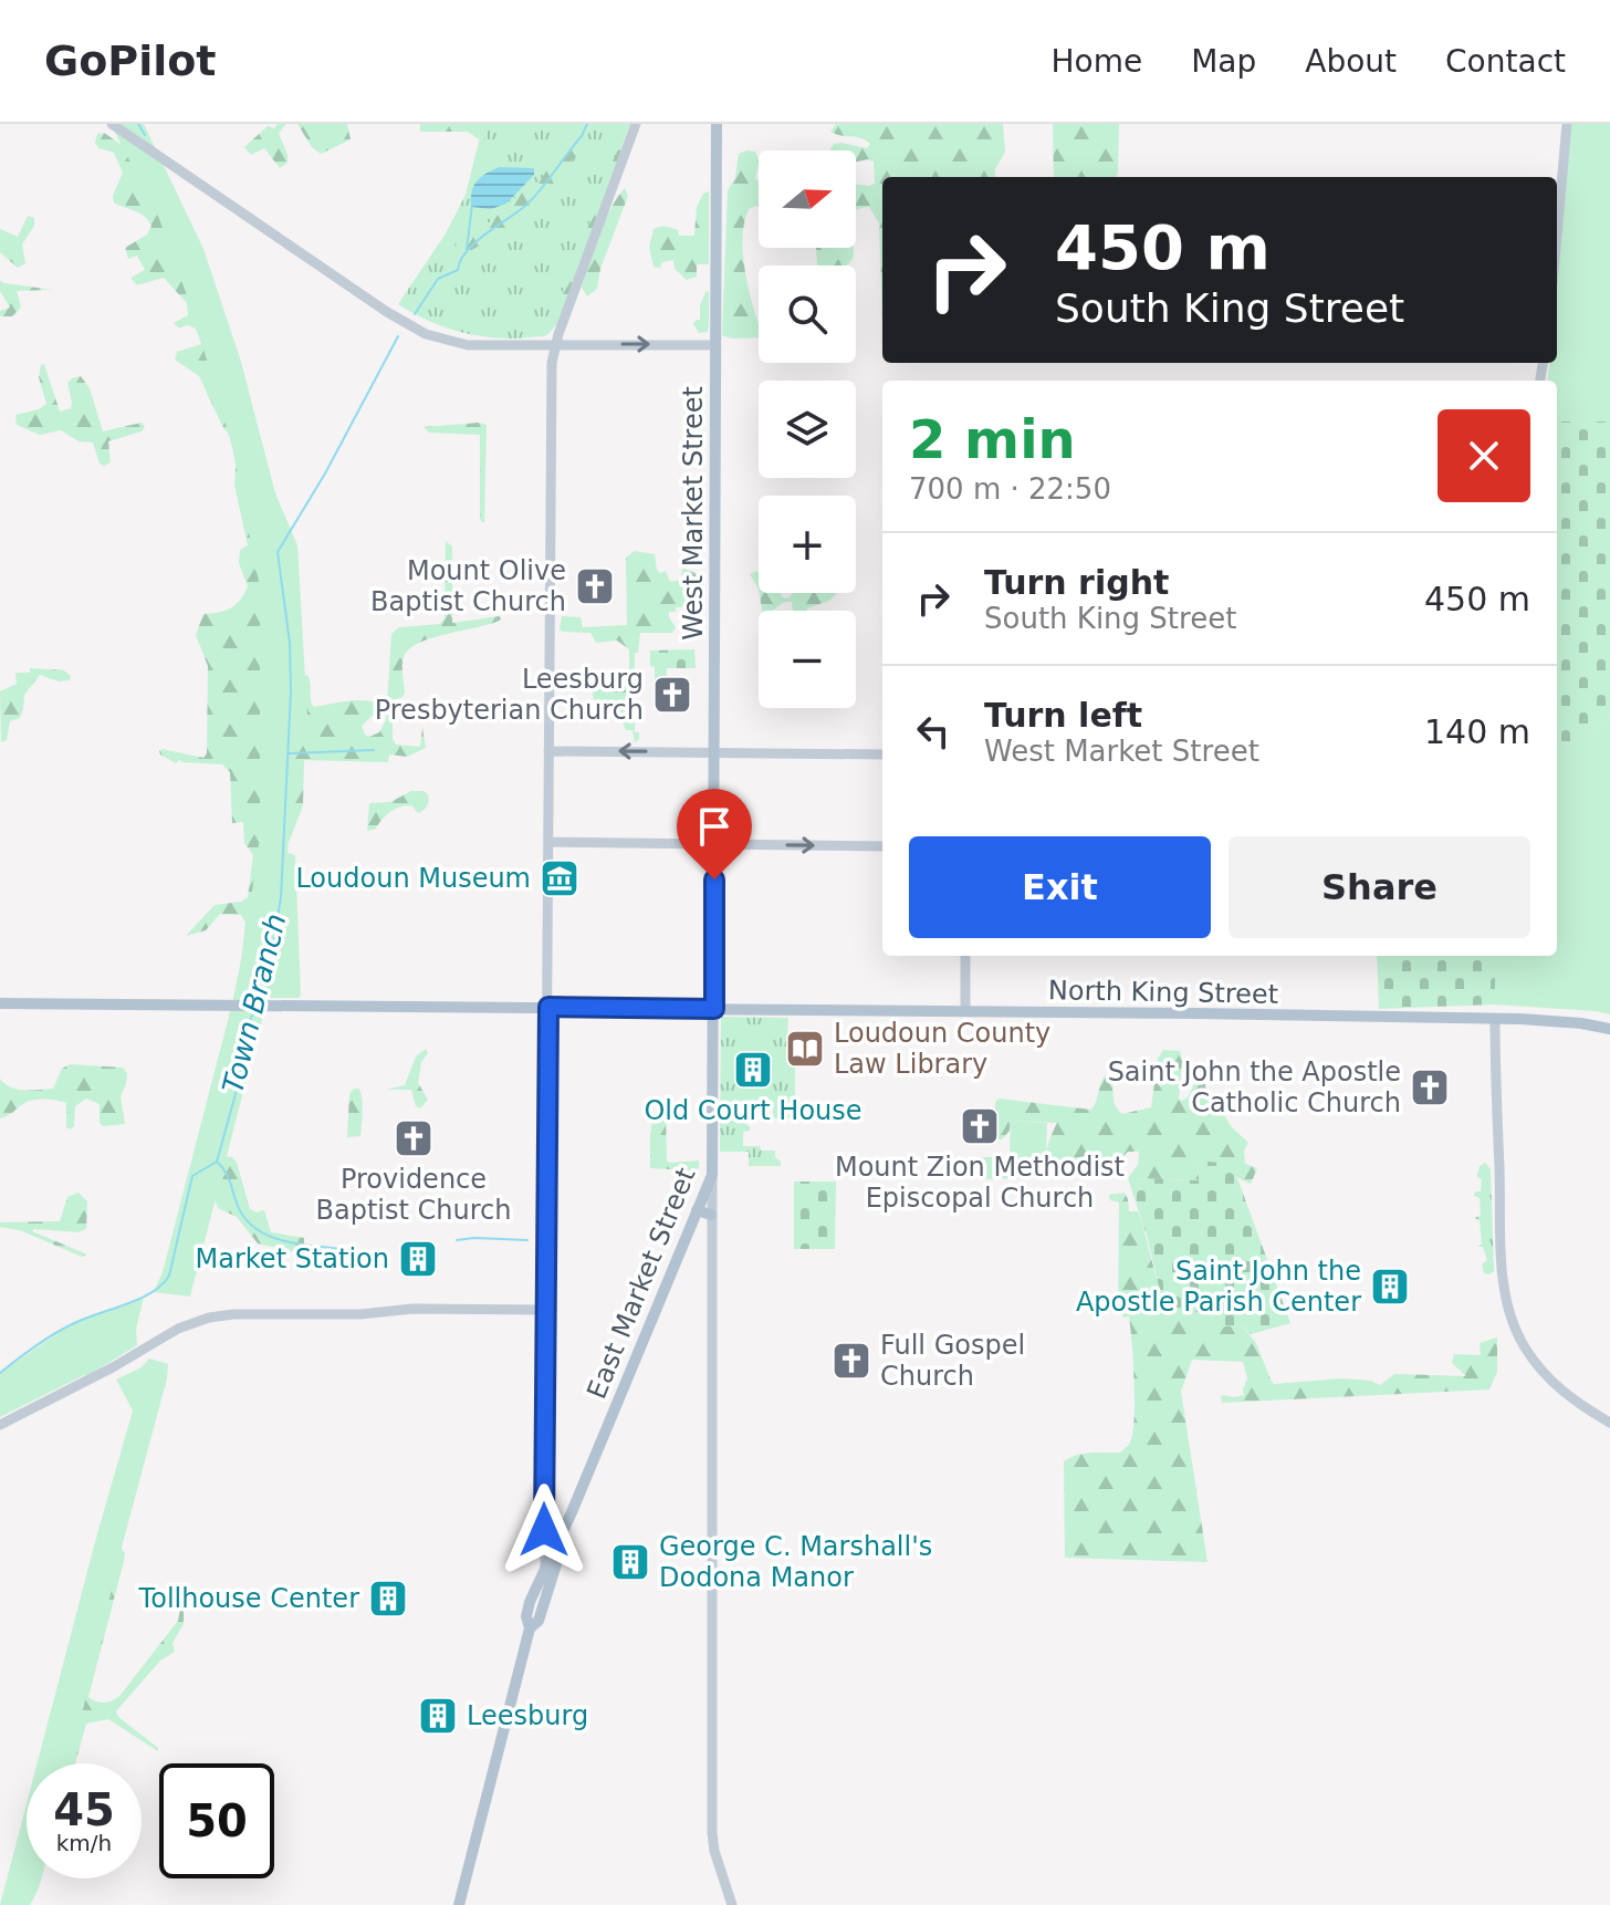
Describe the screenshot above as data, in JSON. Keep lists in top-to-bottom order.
{
  "streets": {
    "main road": ["West Market Street", "North King Street", "East Market Street"]
  },
  "crossings": [
    ["West Market Street", "North King Street"],
    ["West Market Street", "East Market Street"],
    ["North King Street", "East Market Street"]
  ],
  "water": ["Town Branch"],
  "places": {
    "church": [
      "Mount Olive Baptist Church",
      "Leesburg Presbyterian Church",
      "Saint John the Apostle Catholic Church",
      "Mount Zion Methodist Episcopal Church",
      "Providence Baptist Church",
      "Full Gospel Church"
    ],
    "museum": ["Loudoun Museum"],
    "library": ["Loudoun County Law Library"],
    "building": [
      "Old Court House",
      "Market Station",
      "Saint John the Apostle Parish Center",
      "George C. Marshall's Dodona Manor",
      "Tollhouse Center",
      "Leesburg"
    ]
  },
  "north": "right",
  "page": {
    "header": "GoPilot",
    "nav": [
      "Home",
      "Map",
      "About",
      "Contact"
    ],
    "map_buttons": ["+", "−"],
    "turn": ["450 m", "South King Street"],
    "heading": ["2 min", "700 m · 22:50"],
    "list": [
      {
        "name": "Turn right",
        "note": "South King Street",
        "value": "450 m"
      },
      {
        "name": "Turn left",
        "note": "West Market Street",
        "value": "140 m"
      }
    ],
    "buttons": ["Exit", "Share"],
    "speed": "45 km/h",
    "limit": "50"
  }
}
